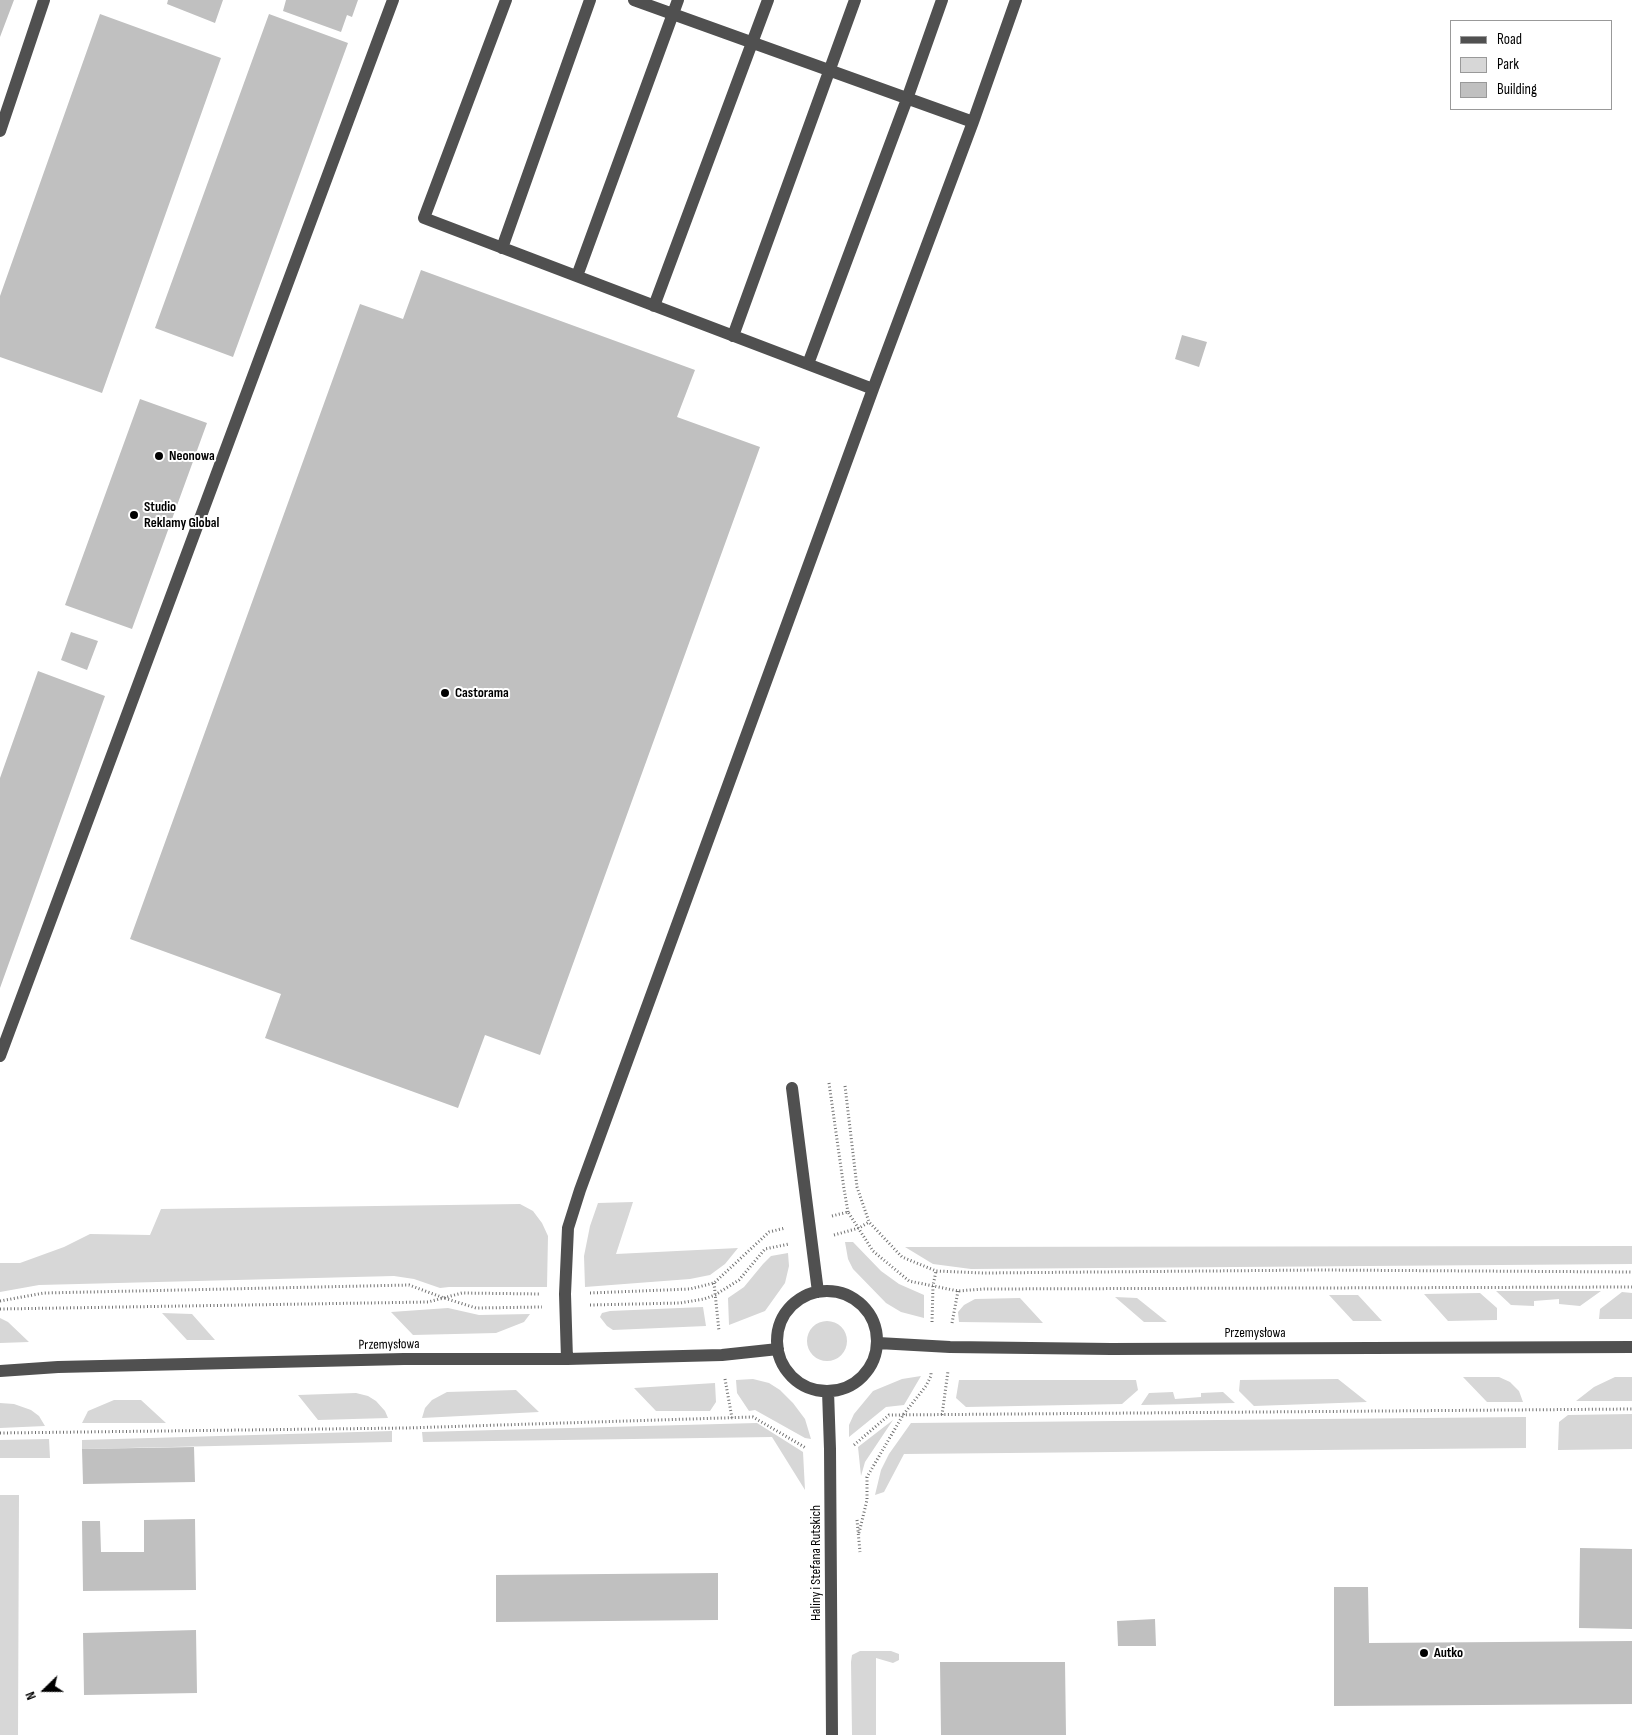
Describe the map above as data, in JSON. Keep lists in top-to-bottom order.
{
  "streets": {
    "street": ["Przemysłowa", "Haliny i Stefana Rutskich"]
  },
  "crossings": [
    ["Przemysłowa", "Haliny i Stefana Rutskich"]
  ],
  "places": [
    "Neonowa",
    "Studio Reklamy Global",
    "Castorama",
    "Autko"
  ],
  "legend": ["Road", "Park", "Building"],
  "north": "left"
}
